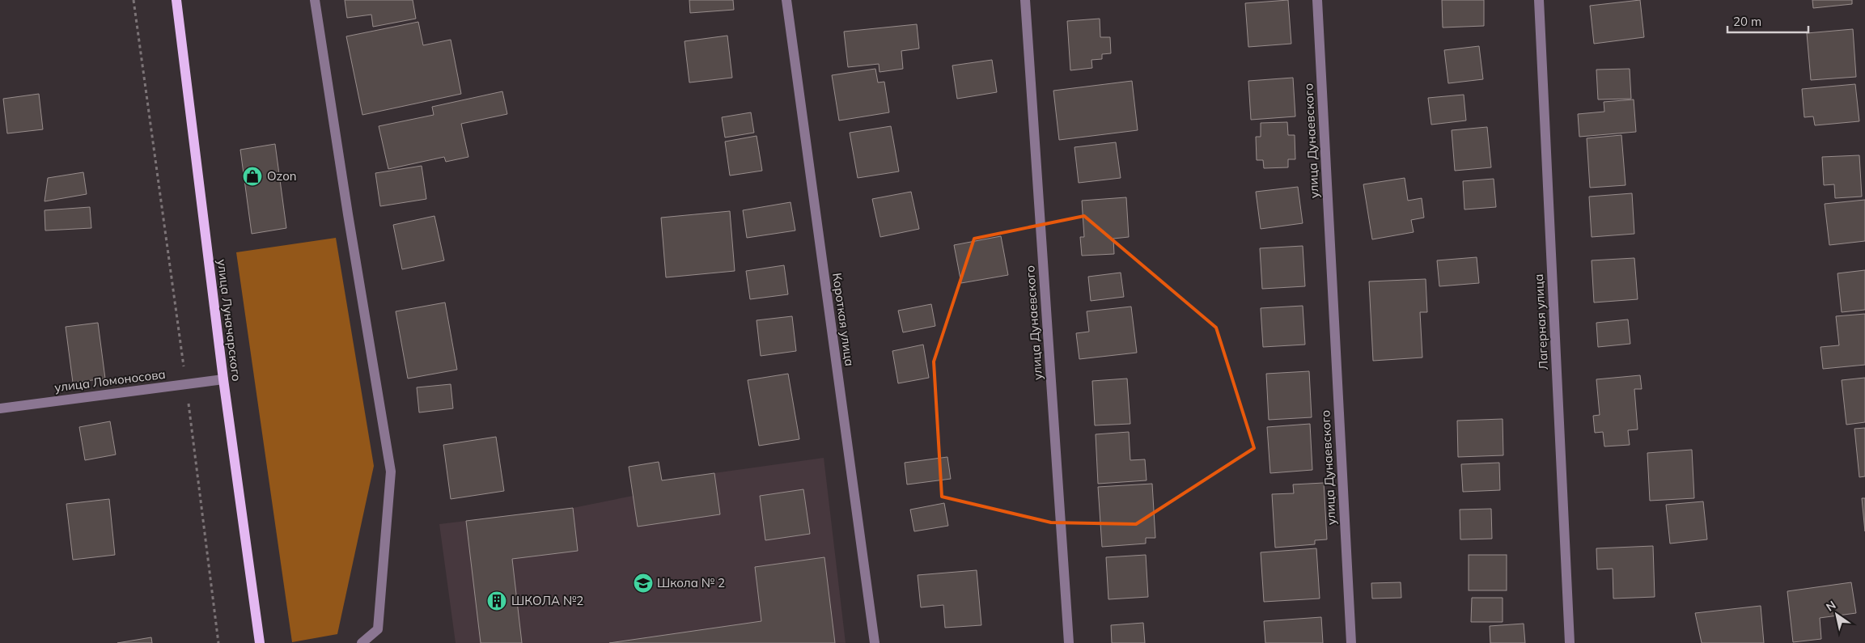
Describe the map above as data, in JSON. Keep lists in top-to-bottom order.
{
  "streets": {
    "main road": ["улица Луначарского"],
    "street": [
      "улица Дунаевского",
      "Короткая улица",
      "Лагерная улица",
      "улица Ломоносова"
    ]
  },
  "crossings": [
    ["улица Луначарского", "улица Ломоносова"]
  ],
  "places": {
    "shop": ["Ozon"],
    "school or university": ["Школа № 2"],
    "building": ["ШКОЛА №2"]
  },
  "scale_bar": "20 m",
  "north": "top left"
}
